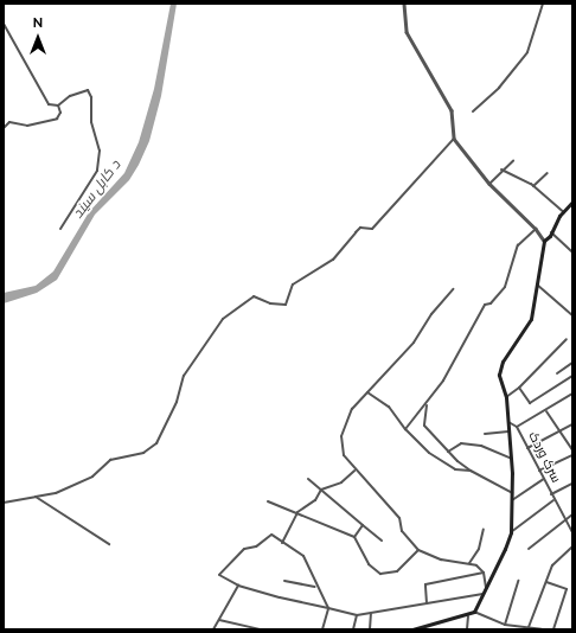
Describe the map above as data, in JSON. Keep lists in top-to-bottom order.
{
  "streets": {
    "street": ["سرک وردک"]
  },
  "water": ["د کابل سيند"],
  "north": "top"
}
